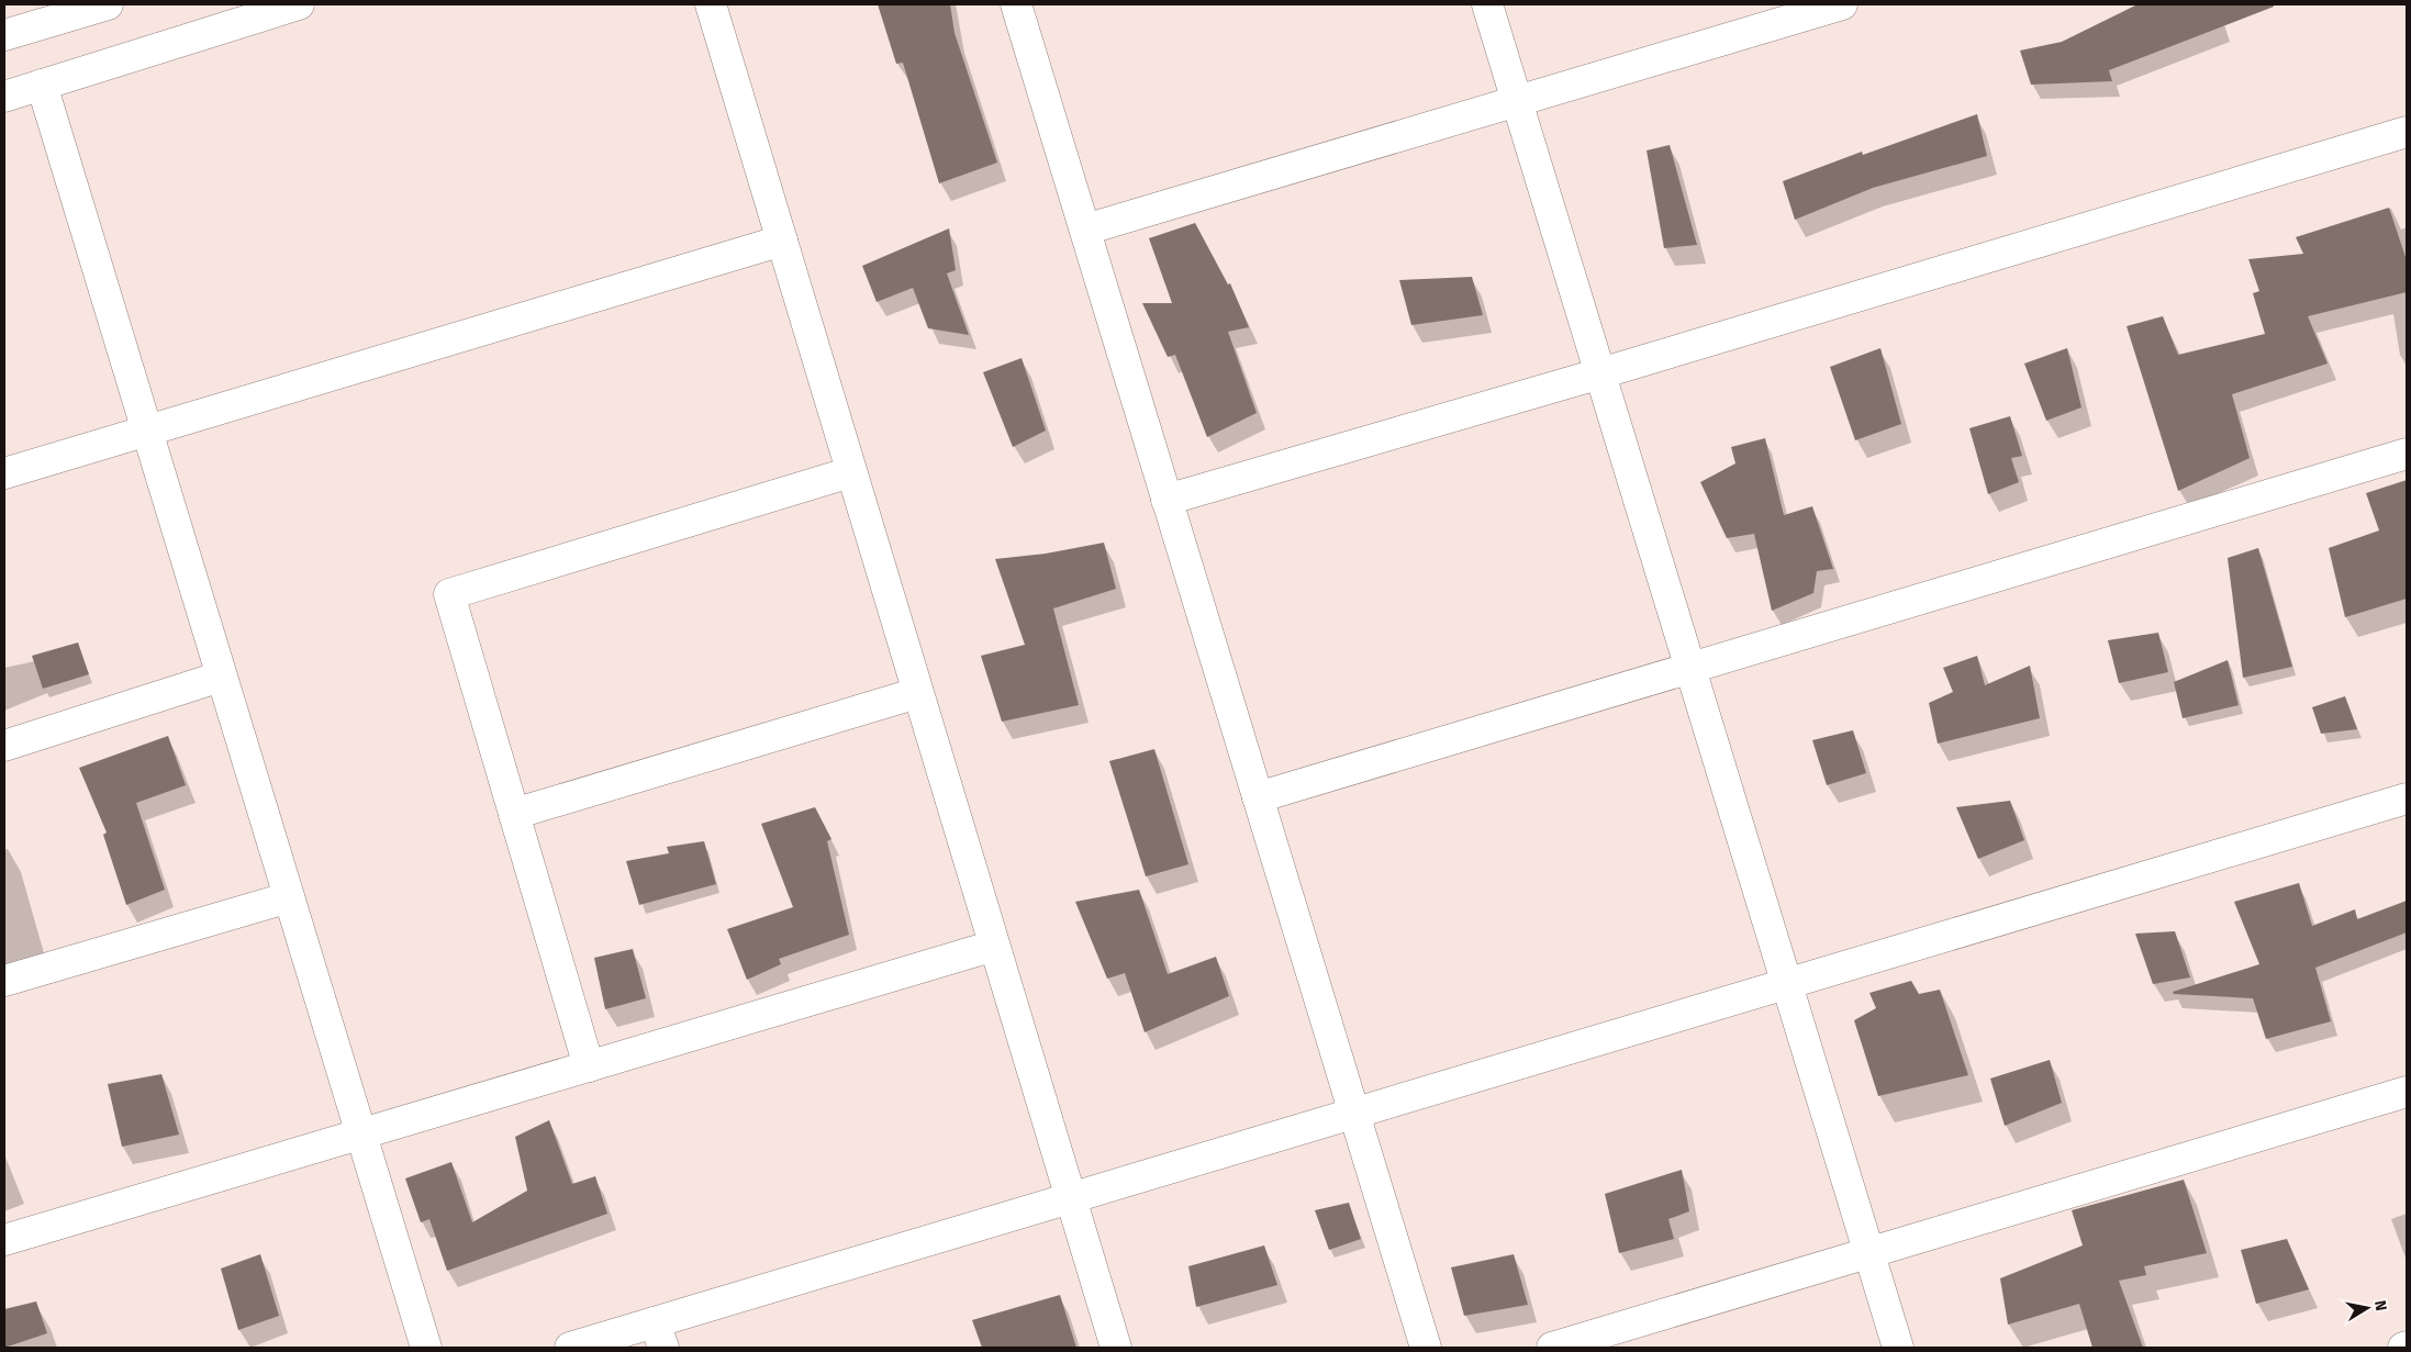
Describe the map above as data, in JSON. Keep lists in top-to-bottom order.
{
  "north": "right"
}
